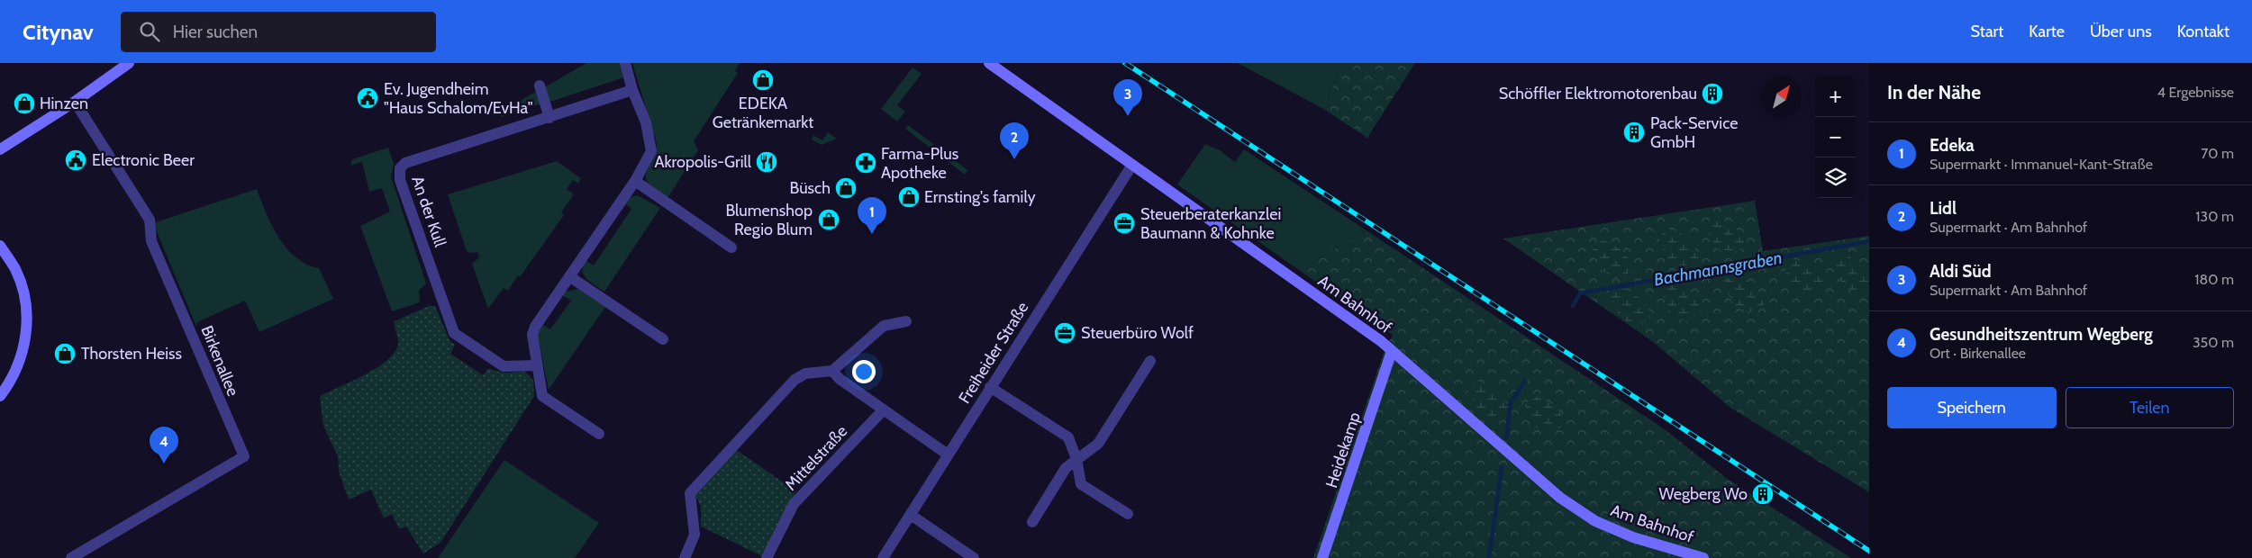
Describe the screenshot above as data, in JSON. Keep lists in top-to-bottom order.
{
  "streets": {
    "street": [
      "An der Kull",
      "Am Bahnhof",
      "Freiheider Straße",
      "Birkenallee",
      "Heidekamp",
      "Mittelstraße"
    ]
  },
  "crossings": [
    ["Am Bahnhof", "Freiheider Straße"],
    ["Am Bahnhof", "Heidekamp"]
  ],
  "water": ["Bachmannsgraben"],
  "places": {
    "shop": [
      "EDEKA Getränkemarkt",
      "Hinzen",
      "Büsch",
      "Ernsting's family",
      "Blumenshop Regio Blum",
      "Thorsten Heiss"
    ],
    "building": ["Schöffler Elektromotorenbau", "Pack-Service GmbH", "Wegberg Wo"],
    "public building": ["Ev. Jugendheim \"Haus Schalom/EvHa\"", "Electronic Beer"],
    "restaurant": ["Akropolis-Grill"],
    "pharmacy": ["Farma-Plus Apotheke"],
    "office": ["Steuerberaterkanzlei Baumann & Kohnke", "Steuerbüro Wolf"]
  },
  "north": "top right",
  "page": {
    "header": "Citynav",
    "search": "Hier suchen",
    "nav": [
      "Start",
      "Karte",
      "Über uns",
      "Kontakt"
    ],
    "heading": ["In der Nähe", "4 Ergebnisse"],
    "map_buttons": ["+", "−"],
    "pins": [
      "3",
      "2",
      "1",
      "4"
    ],
    "list": [
      {
        "mark": "1",
        "name": "Edeka",
        "note": "Supermarkt · Immanuel-Kant-Straße",
        "value": "70 m"
      },
      {
        "mark": "2",
        "name": "Lidl",
        "note": "Supermarkt · Am Bahnhof",
        "value": "130 m"
      },
      {
        "mark": "3",
        "name": "Aldi Süd",
        "note": "Supermarkt · Am Bahnhof",
        "value": "180 m"
      },
      {
        "mark": "4",
        "name": "Gesundheitszentrum Wegberg",
        "note": "Ort · Birkenallee",
        "value": "350 m"
      }
    ],
    "buttons": ["Speichern", "Teilen"]
  }
}
